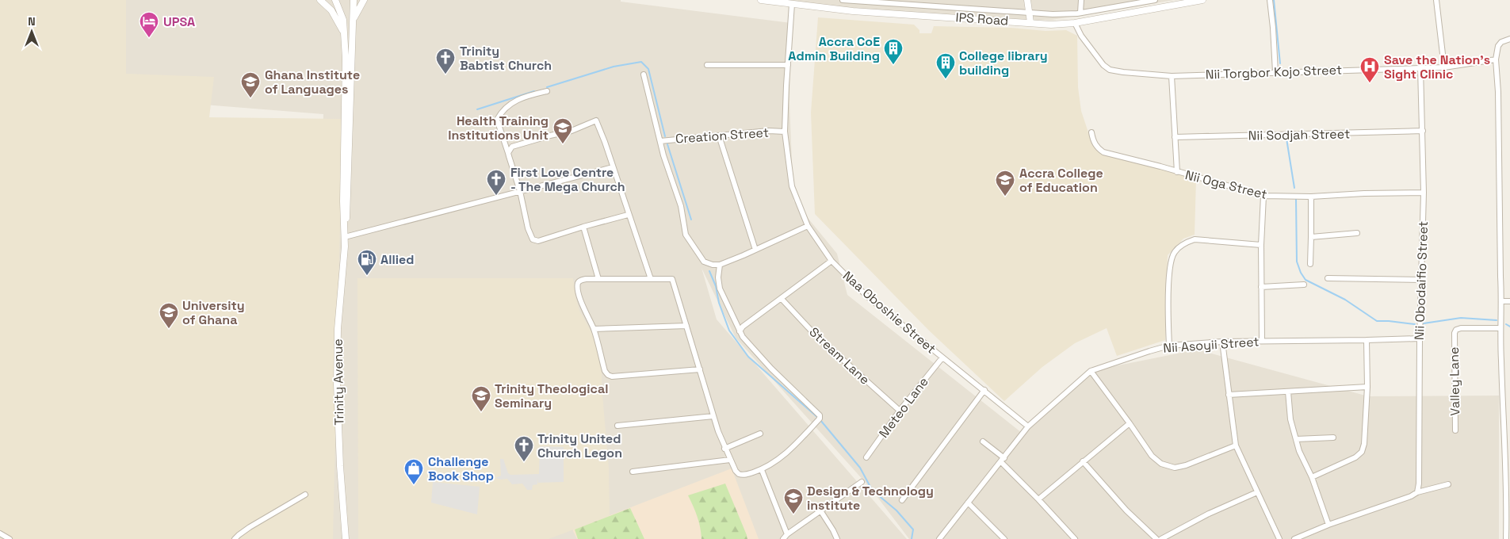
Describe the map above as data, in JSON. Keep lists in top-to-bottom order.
{
  "streets": {
    "street": [
      "IPS Road",
      "Nii Torgbor Kojo Street",
      "Nii Sodjah Street",
      "Creation Street",
      "Nii Oga Street",
      "Nii Obodaifio Street",
      "Naa Oboshie Street",
      "Nii Asoyii Street",
      "Stream Lane",
      "Valley Lane",
      "Trinity Avenue",
      "Meteo Lane"
    ]
  },
  "crossings": [
    ["IPS Road", "Nii Torgbor Kojo Street"],
    ["IPS Road", "Naa Oboshie Street"],
    ["Nii Torgbor Kojo Street", "Nii Obodaifio Street"],
    ["Nii Sodjah Street", "Nii Obodaifio Street"],
    ["Creation Street", "Naa Oboshie Street"],
    ["Nii Oga Street", "Nii Obodaifio Street"],
    ["Nii Obodaifio Street", "Nii Asoyii Street"],
    ["Naa Oboshie Street", "Nii Asoyii Street"],
    ["Naa Oboshie Street", "Meteo Lane"],
    ["Stream Lane", "Meteo Lane"]
  ],
  "places": {
    "hotel": ["UPSA"],
    "building": ["Accra CoE Admin Building", "College library building"],
    "church": ["Trinity Babtist Church", "First Love Centre - The Mega Church", "Trinity United Church Legon"],
    "hospital": ["Save the Nation's Sight Clinic"],
    "school or university": [
      "Ghana Institute of Languages",
      "Health Training Institutions Unit",
      "Accra College of Education",
      "University of Ghana",
      "Trinity Theological Seminary",
      "Design & Technology institute"
    ],
    "fuel station": ["Allied"],
    "shop": ["Challenge Book Shop"]
  },
  "north": "top"
}
